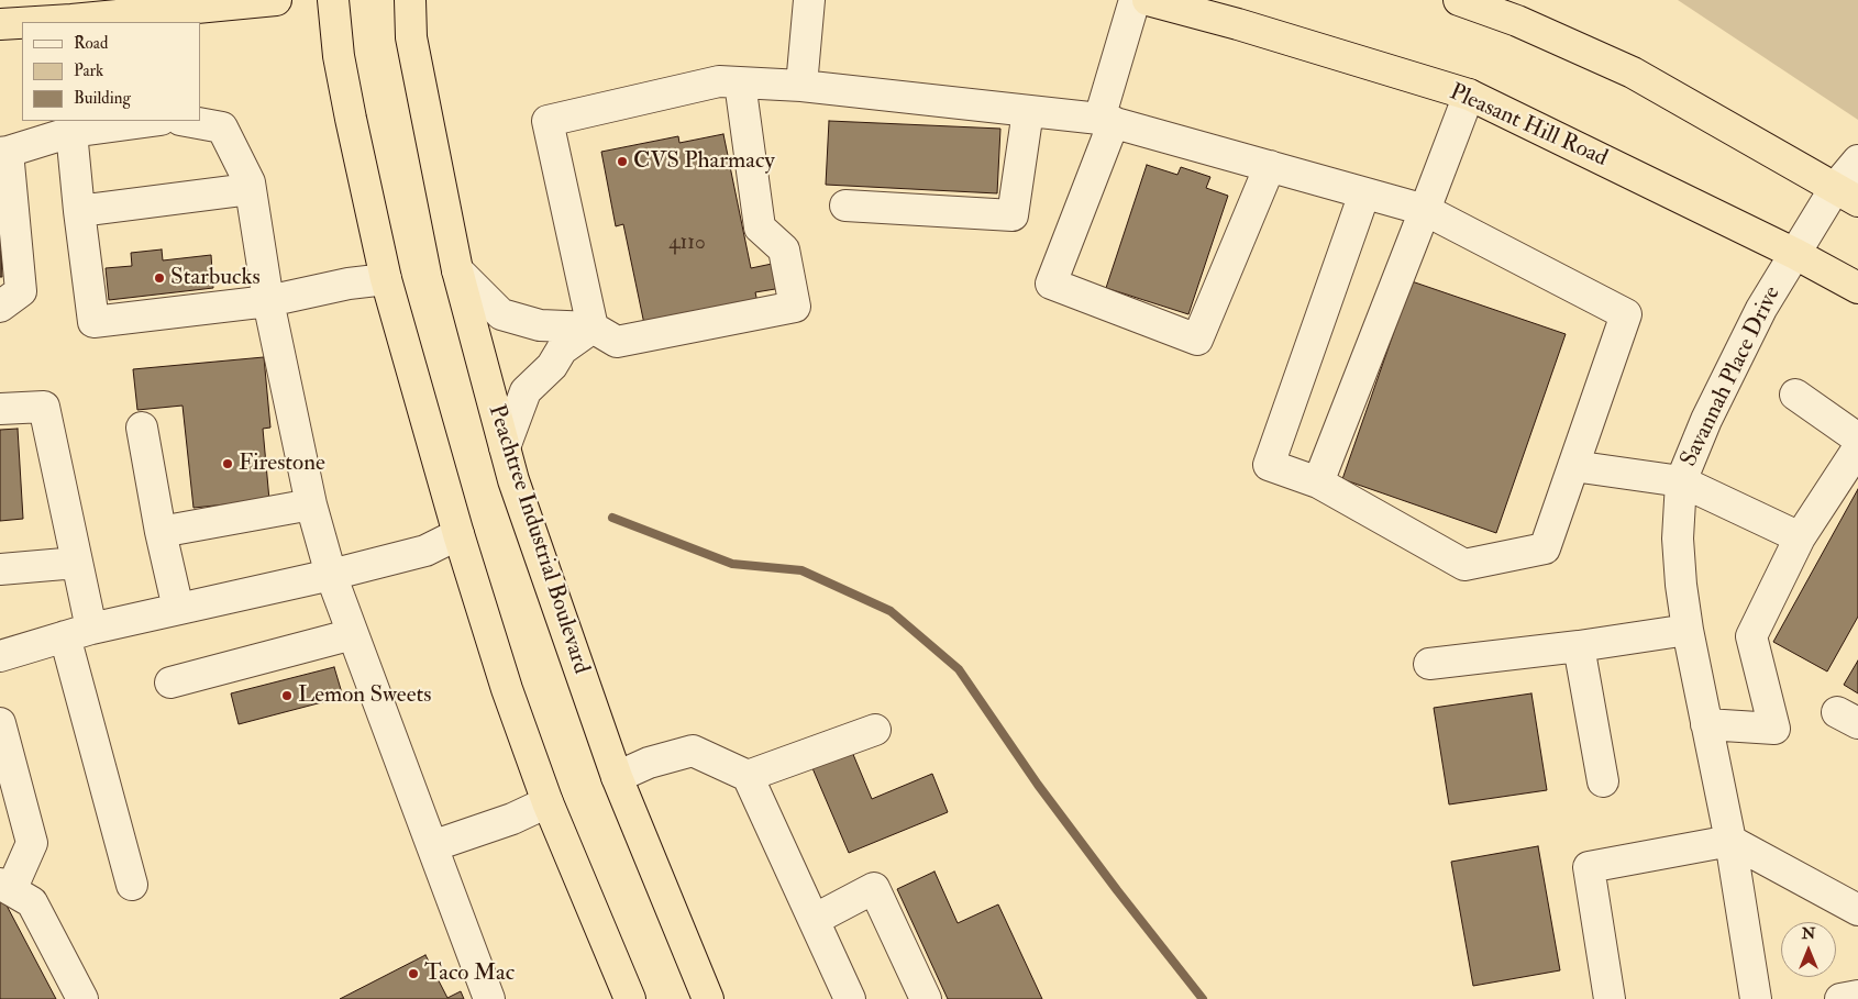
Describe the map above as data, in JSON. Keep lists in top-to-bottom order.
{
  "streets": {
    "highway": ["Pleasant Hill Road", "Peachtree Industrial Boulevard"],
    "street": ["Savannah Place Drive"]
  },
  "crossings": [
    ["Pleasant Hill Road", "Savannah Place Drive"]
  ],
  "places": [
    "CVS Pharmacy",
    "Starbucks",
    "Firestone",
    "Lemon Sweets",
    "Taco Mac"
  ],
  "house_numbers": ["4110"],
  "legend": ["Road", "Park", "Building"],
  "north": "top"
}
